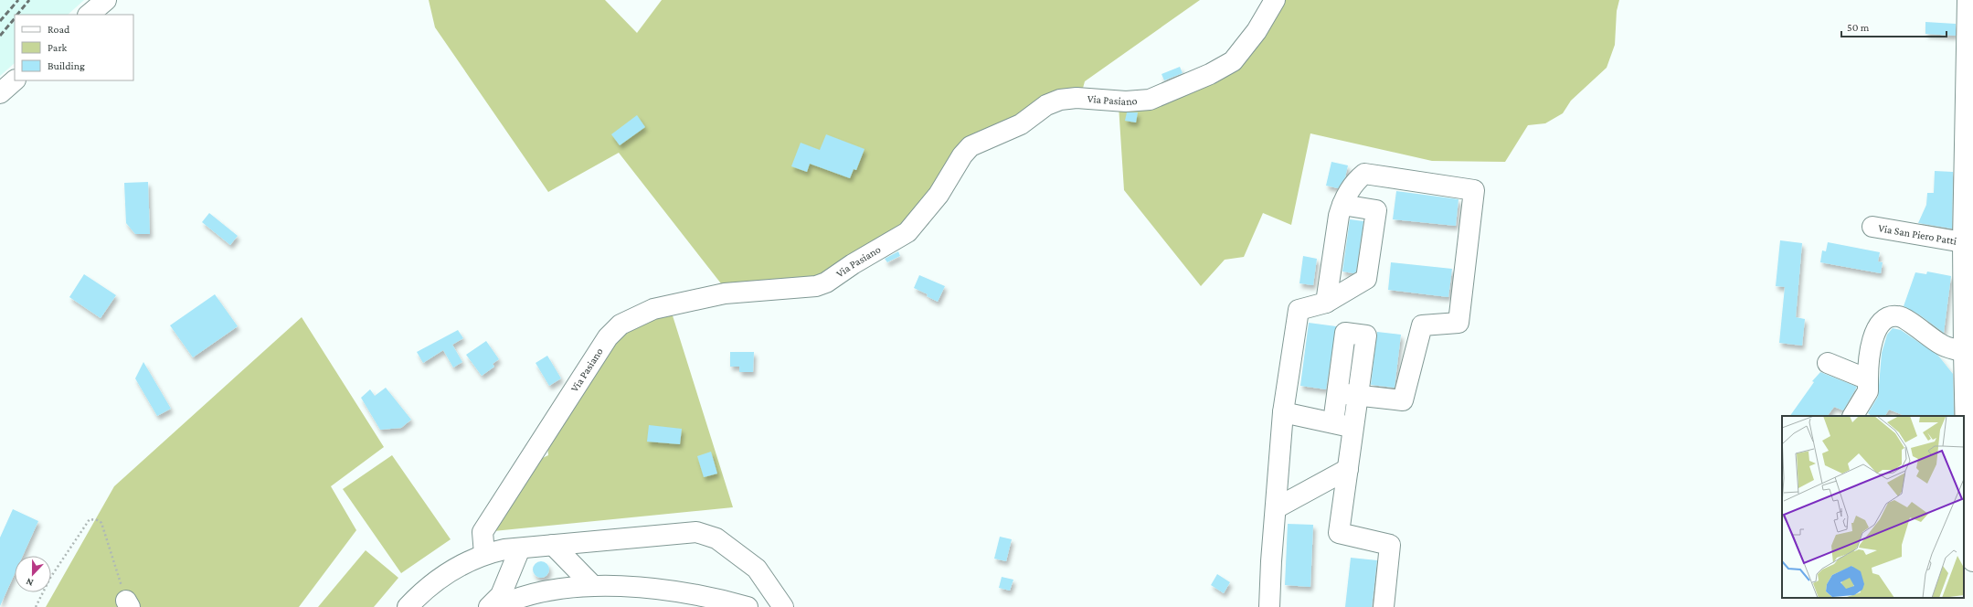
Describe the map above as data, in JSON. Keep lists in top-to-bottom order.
{
  "streets": {
    "street": ["Via Pasiano", "Via San Piero Patti"]
  },
  "legend": ["Road", "Park", "Building"],
  "scale_bar": "50 m",
  "north": "bottom"
}
